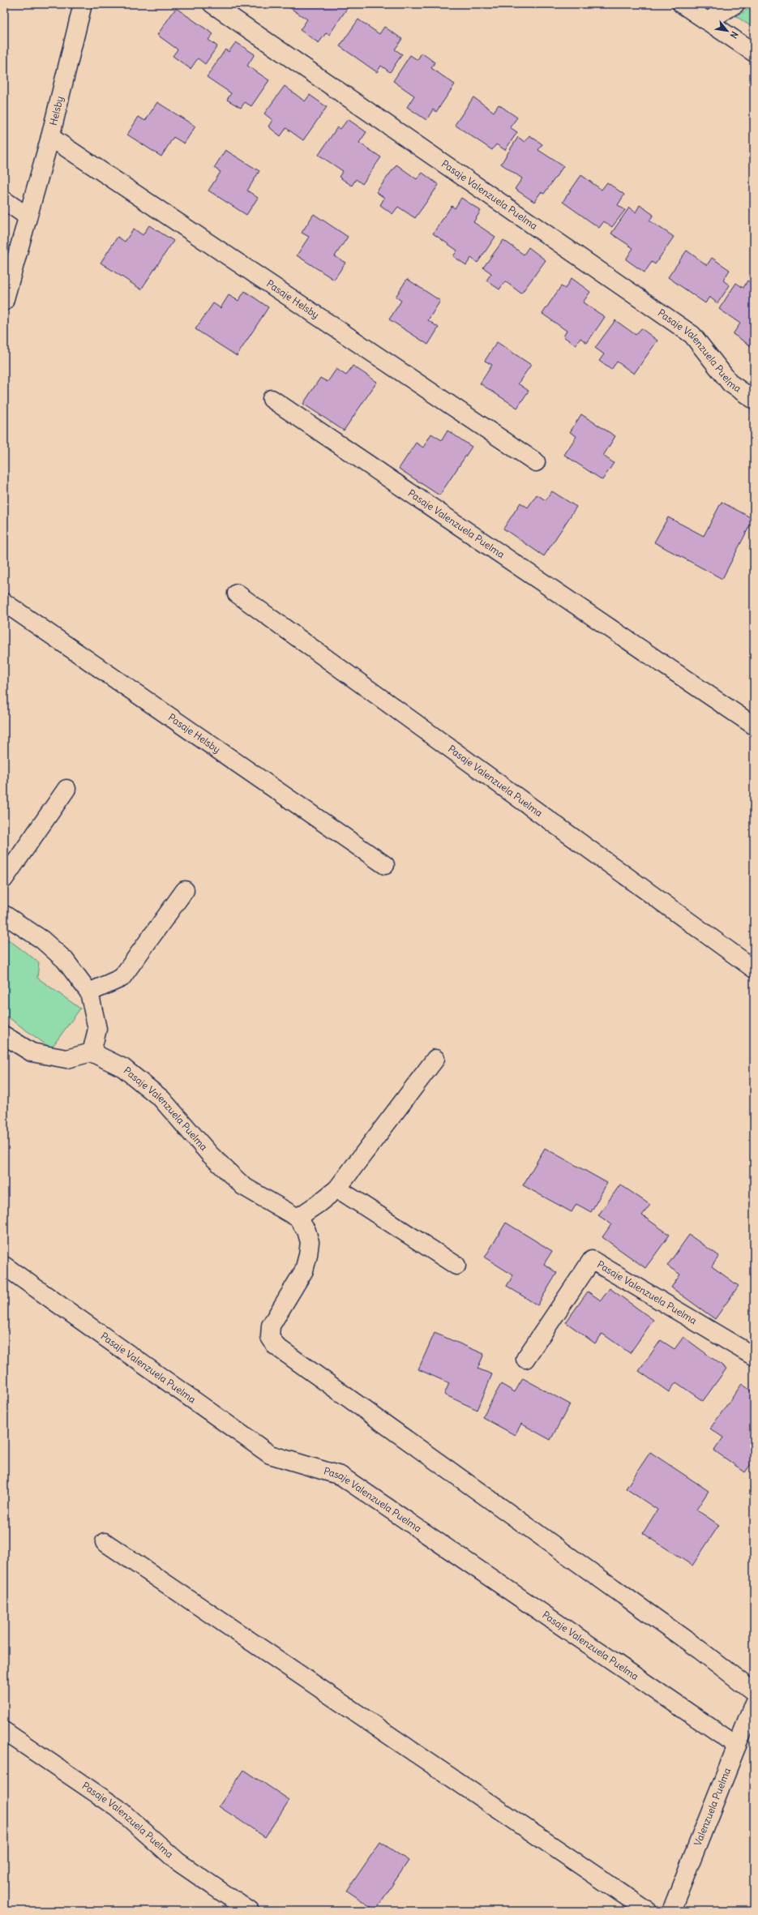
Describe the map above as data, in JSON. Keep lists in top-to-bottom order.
{
  "streets": {
    "street": [
      "Helsby",
      "Pasaje Valenzuela Puelma",
      "Pasaje Helsby",
      "Valenzuela Puelma"
    ]
  },
  "crossings": [
    ["Helsby", "Pasaje Helsby"],
    ["Pasaje Valenzuela Puelma", "Valenzuela Puelma"]
  ],
  "north": "bottom right"
}
